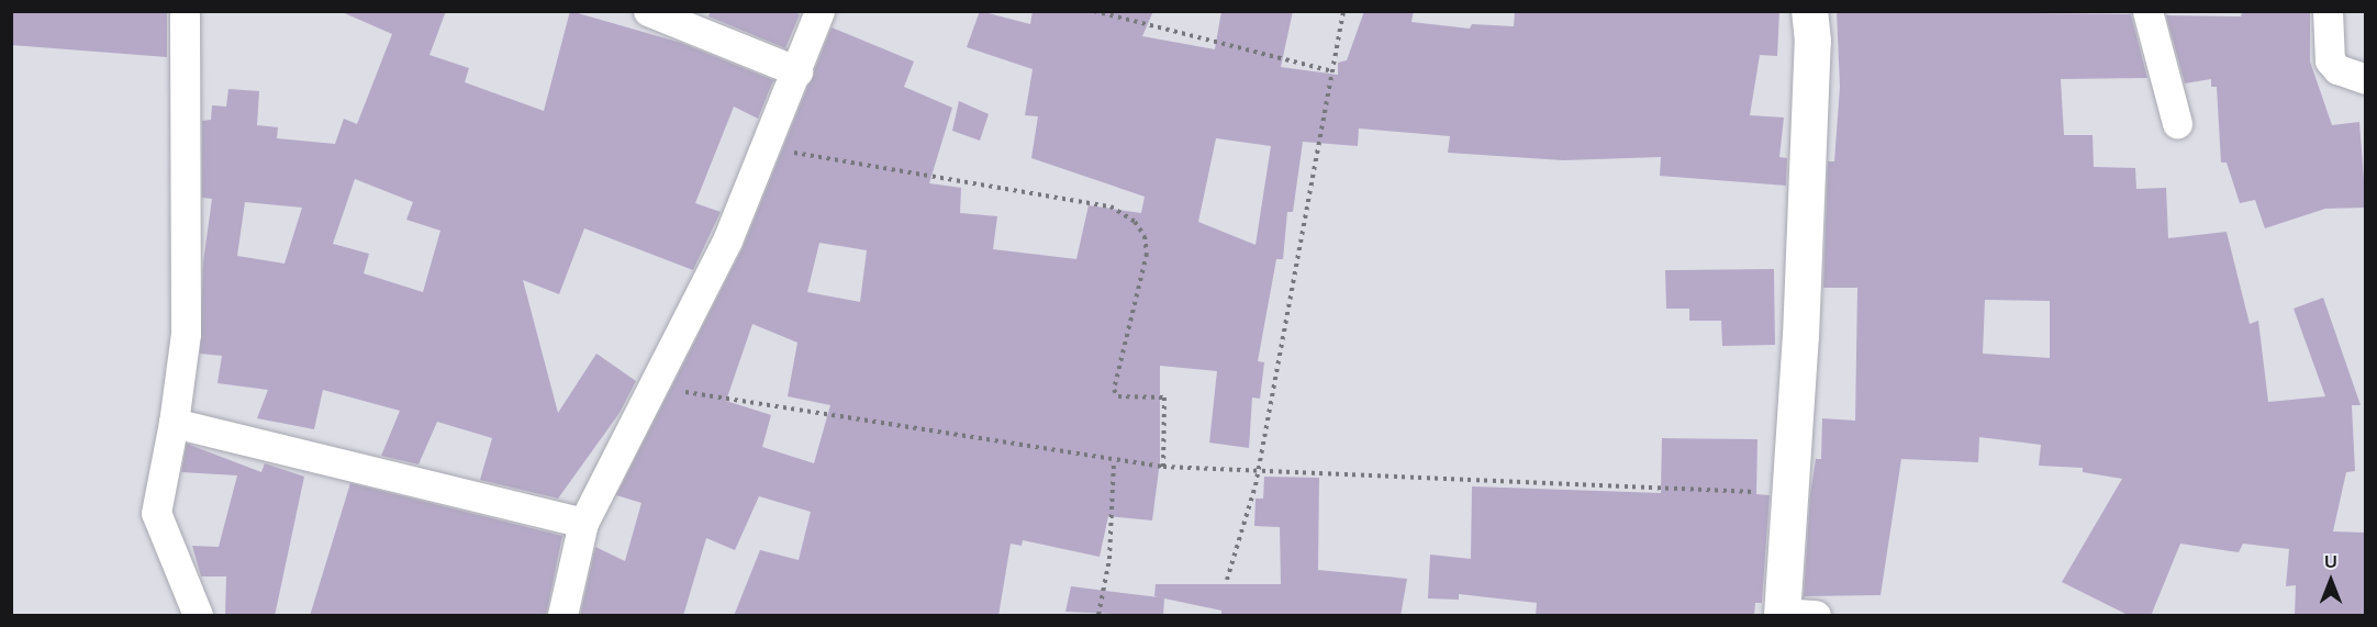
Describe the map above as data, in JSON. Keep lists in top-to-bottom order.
{
  "north": "top"
}
